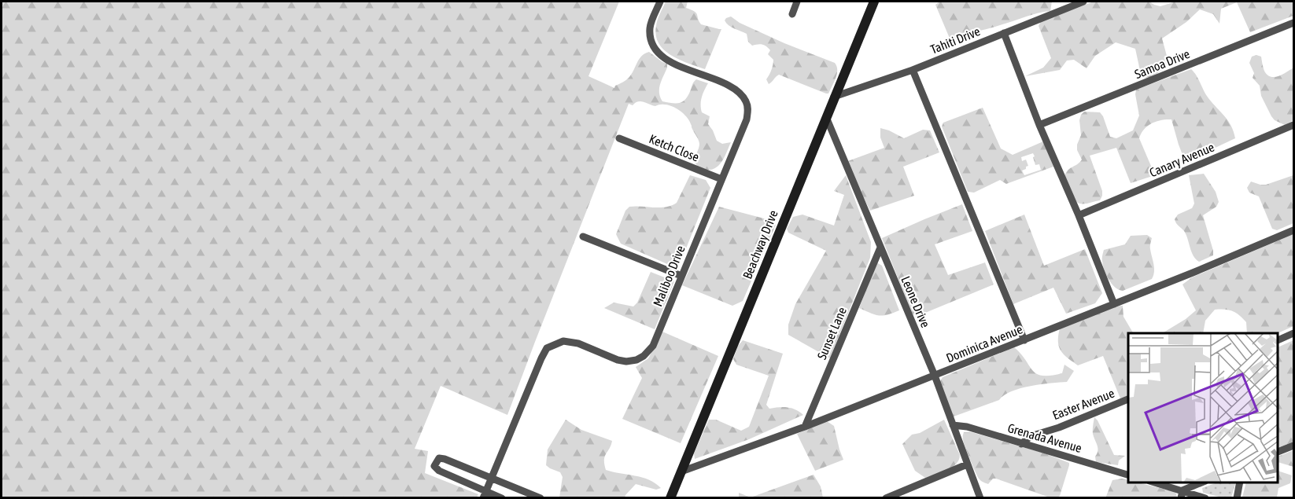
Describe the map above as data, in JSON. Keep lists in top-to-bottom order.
{
  "streets": {
    "street": [
      "Tahiti Drive",
      "Samoa Drive",
      "Ketch Close",
      "Canary Avenue",
      "Beachway Drive",
      "Maliboo Drive",
      "Leone Drive",
      "Sunset Lane",
      "Dominica Avenue",
      "Easter Avenue",
      "Grenada Avenue"
    ]
  },
  "crossings": [
    ["Tahiti Drive", "Beachway Drive"],
    ["Ketch Close", "Maliboo Drive"],
    ["Beachway Drive", "Leone Drive"],
    ["Beachway Drive", "Dominica Avenue"],
    ["Leone Drive", "Sunset Lane"],
    ["Leone Drive", "Dominica Avenue"],
    ["Leone Drive", "Grenada Avenue"],
    ["Sunset Lane", "Dominica Avenue"],
    ["Easter Avenue", "Grenada Avenue"]
  ]
}
